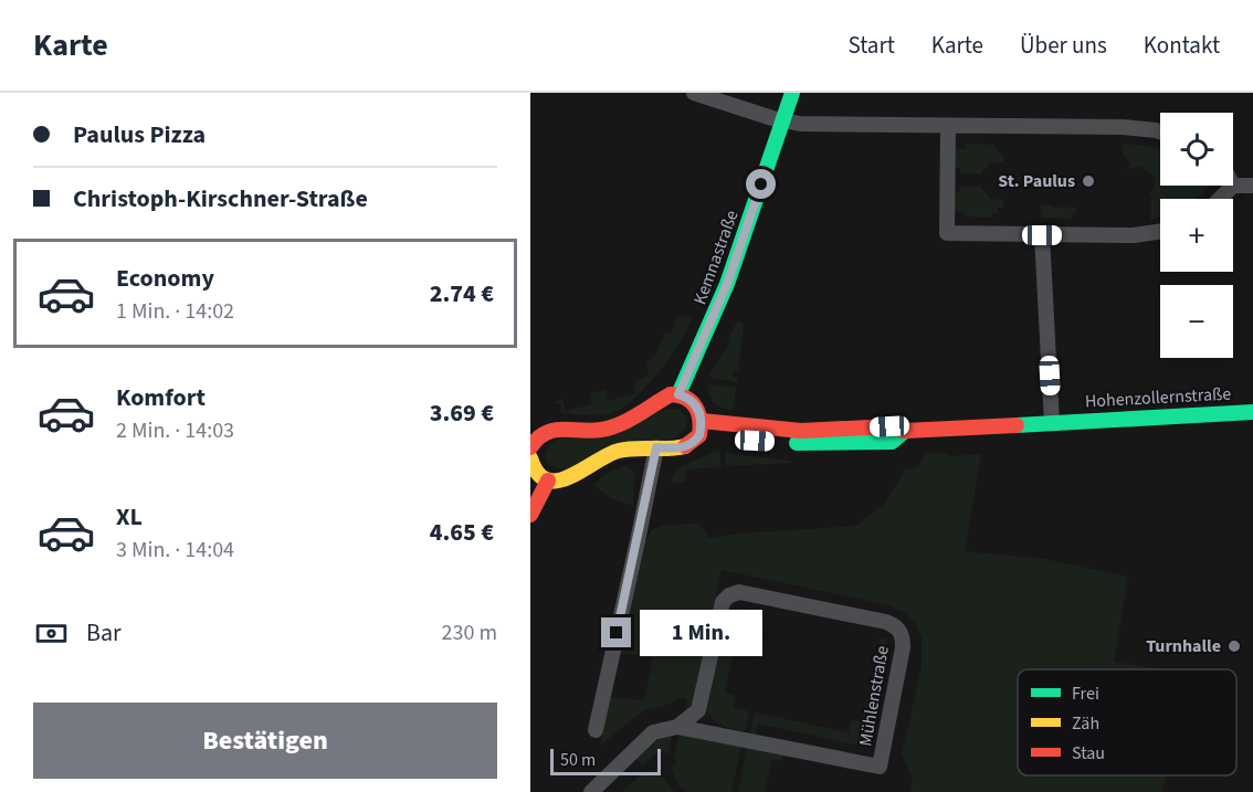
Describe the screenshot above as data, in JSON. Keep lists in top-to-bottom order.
{
  "streets": {
    "main road": ["Kemnastraße", "Hohenzollernstraße"],
    "street": ["Mühlenstraße"]
  },
  "places": ["St. Paulus", "Turnhalle"],
  "legend": ["Frei", "Zäh", "Stau"],
  "scale_bar": "50 m",
  "page": {
    "header": "Karte",
    "nav": [
      "Start",
      "Karte",
      "Über uns",
      "Kontakt"
    ],
    "banner": ["Paulus Pizza", "Christoph-Kirschner-Straße"],
    "map_buttons": ["+", "−"],
    "list": [
      {
        "name": "Economy",
        "note": "1 Min. · 14:02",
        "value": "2.74 €"
      },
      {
        "name": "Komfort",
        "note": "2 Min. · 14:03",
        "value": "3.69 €"
      },
      {
        "name": "XL",
        "note": "3 Min. · 14:04",
        "value": "4.65 €"
      }
    ],
    "pay": ["Bar", "230 m"],
    "bubble": "1 Min.",
    "buttons": "Bestätigen",
    "scale": "50 m"
  }
}
